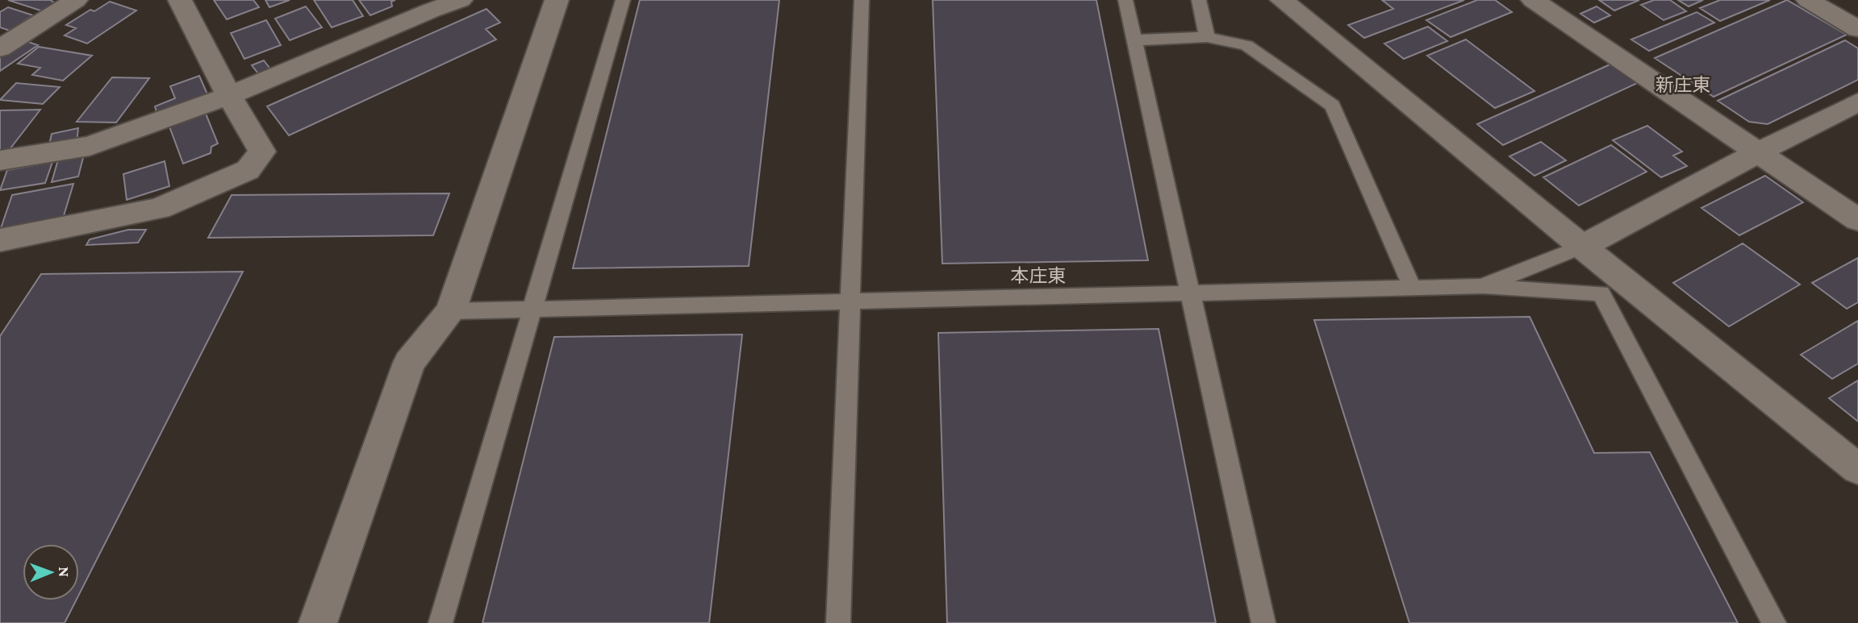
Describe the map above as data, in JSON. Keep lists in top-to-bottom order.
{
  "districts": ["新庄東", "本庄東"],
  "north": "right"
}
